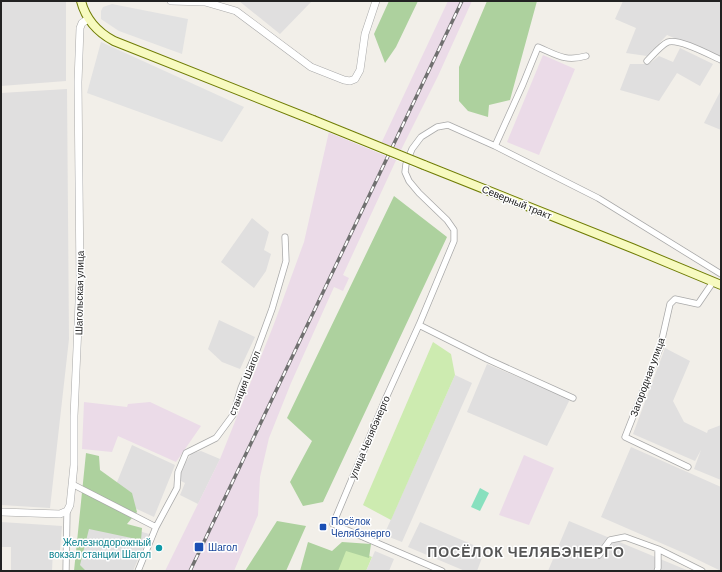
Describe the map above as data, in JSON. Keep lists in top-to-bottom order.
{
  "streets": {
    "main road": ["Северный тракт"],
    "street": [
      "Шагольская улица",
      "Загородная улица",
      "станция Шагол",
      "улица Челябэнерго"
    ]
  },
  "crossings": [
    ["Северный тракт", "Шагольская улица"],
    ["Северный тракт", "Загородная улица"]
  ],
  "districts": ["ПОСЁЛОК ЧЕЛЯБЭНЕРГО"],
  "places": {
    "transit": ["Посёлок Челябэнерго", "Шагол"],
    "other": ["Железнодорожный вокзал станции Шагол"]
  }
}
